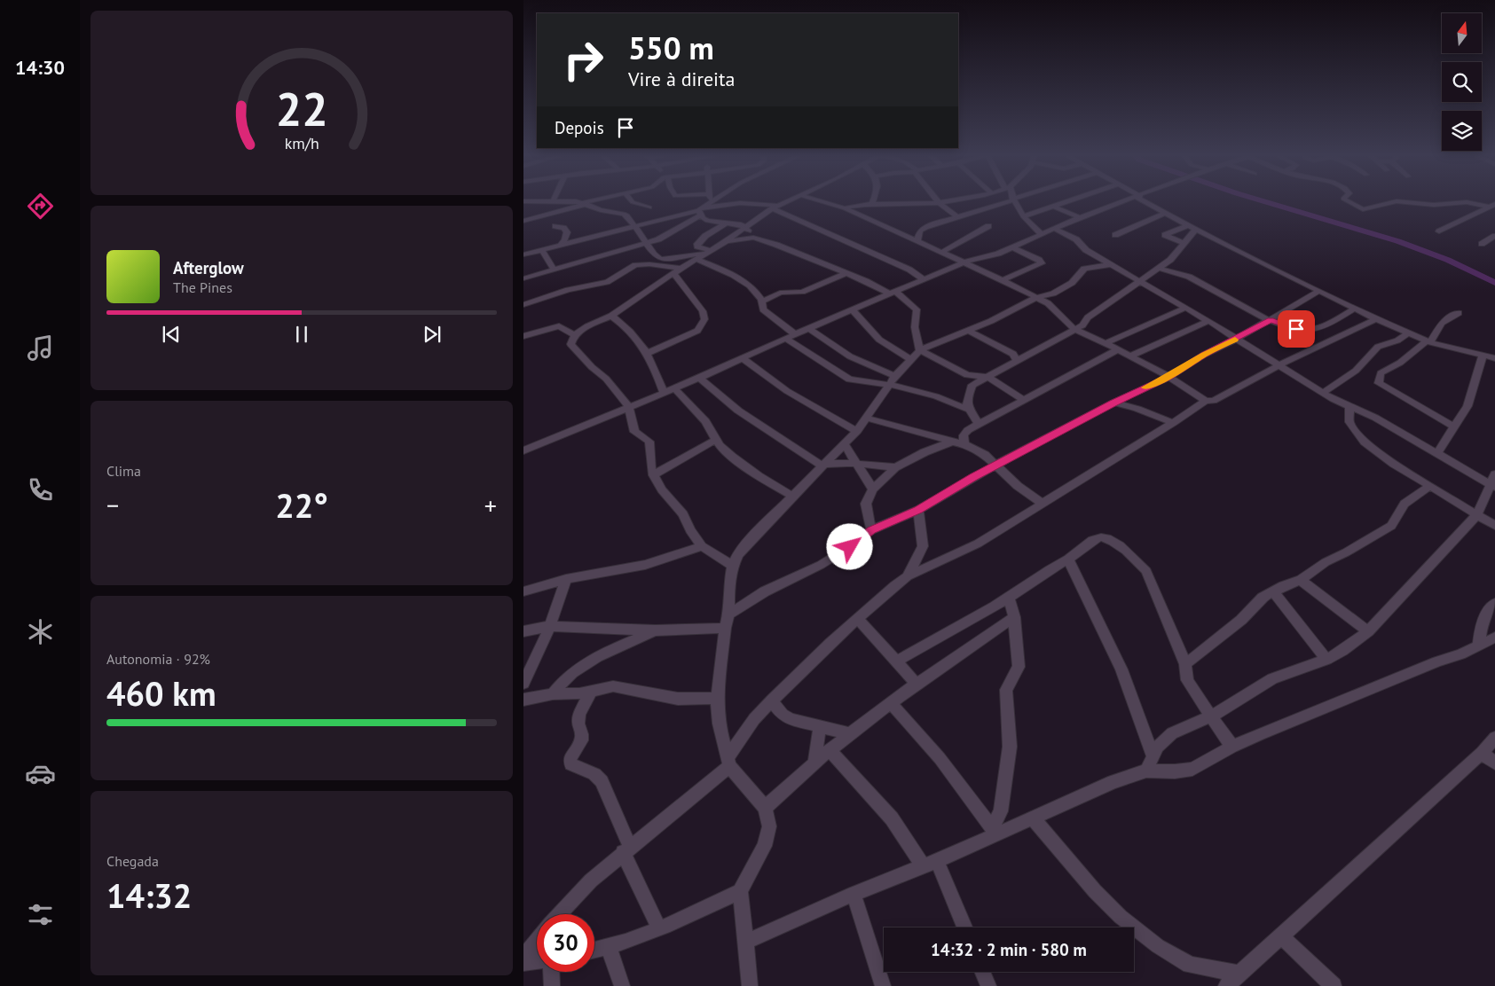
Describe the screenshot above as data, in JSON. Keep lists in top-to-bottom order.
{
  "north": "top",
  "page": {
    "tabs": "14:30",
    "turn": ["550 m", "Vire à direita"],
    "then": "Depois",
    "song": ["Afterglow", "The Pines"],
    "tile": [
      "Clima",
      ["Autonomia · 92%", "460 km"],
      ["Chegada", "14:32"]
    ],
    "heat": ["−", "22°", "+"],
    "limit": "30",
    "trip": "14:32 · 2 min · 580 m",
    "gauge": ["22", "km/h"]
  }
}
